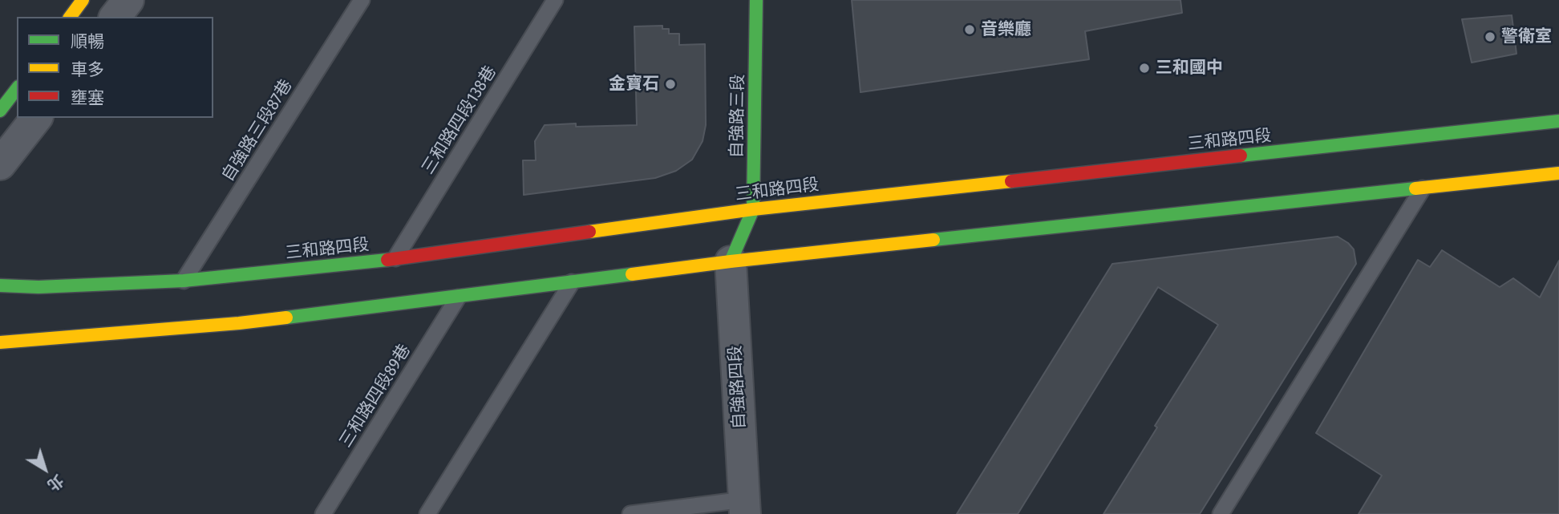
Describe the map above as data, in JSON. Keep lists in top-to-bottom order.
{
  "streets": {
    "main road": ["自強路三段", "三和路四段"],
    "street": ["自強路四段"],
    "lane": ["三和路四段138巷", "自強路三段87巷", "三和路四段89巷"]
  },
  "crossings": [
    ["自強路三段", "三和路四段"],
    ["自強路三段", "自強路四段"],
    ["三和路四段138巷", "三和路四段"],
    ["自強路三段87巷", "三和路四段"]
  ],
  "places": [
    "音樂廳",
    "警衛室",
    "三和國中",
    "金寶石"
  ],
  "legend": ["順暢", "車多", "壅塞"],
  "north": "bottom right"
}
